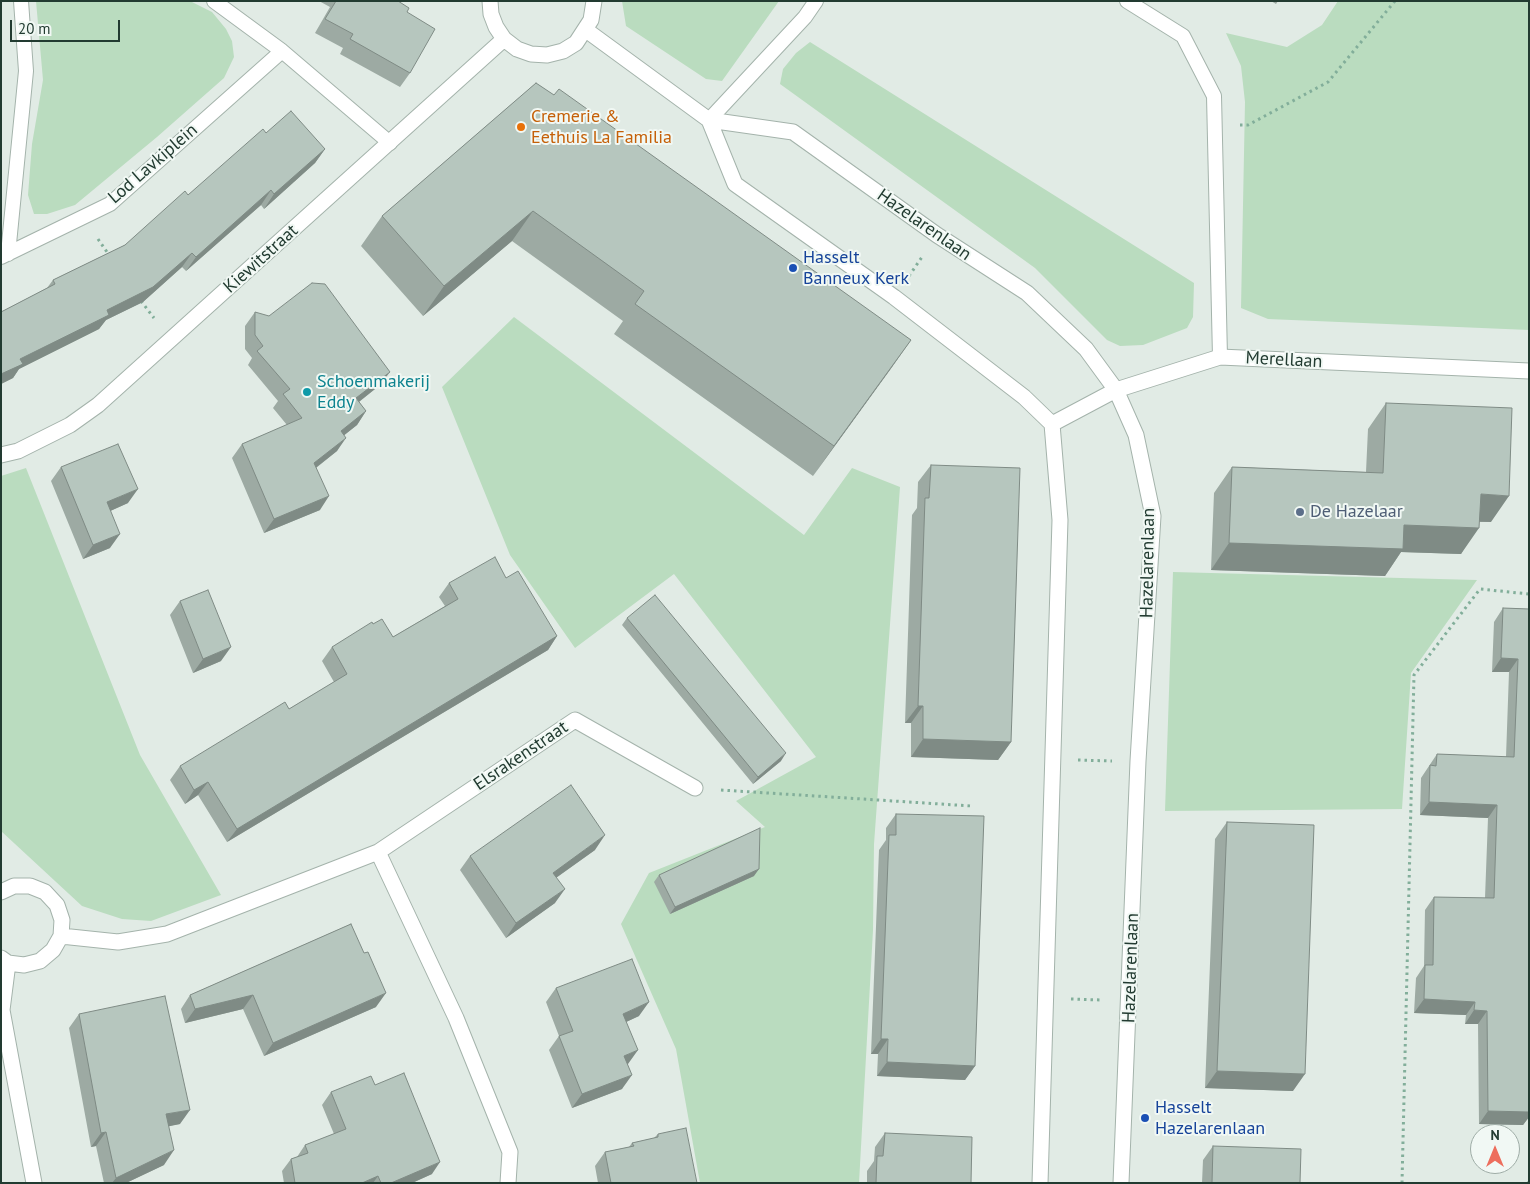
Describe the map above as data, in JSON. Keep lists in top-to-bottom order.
{
  "streets": {
    "street": [
      "Hazelarenlaan",
      "Kiewitstraat",
      "Merellaan",
      "Elsrakenstraat"
    ],
    "lane": ["Lod Lavkiplein"]
  },
  "crossings": [
    ["Hazelarenlaan", "Merellaan"]
  ],
  "places": [
    "Cremerie & Eethuis La Familia",
    "Hasselt Banneux Kerk",
    "Schoenmakerij Eddy",
    "De Hazelaar",
    "Hasselt Hazelarenlaan"
  ],
  "scale_bar": "20 m",
  "north": "top"
}
